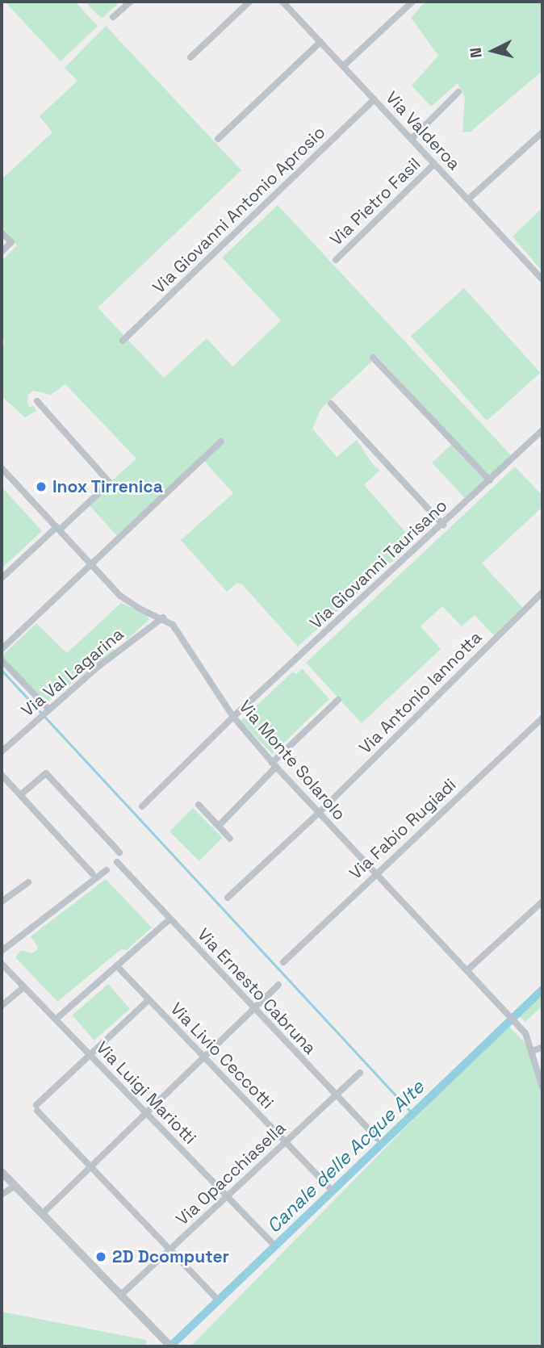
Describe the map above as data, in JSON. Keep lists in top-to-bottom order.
{
  "streets": {
    "street": [
      "Via Valderoa",
      "Via Pietro Fasil",
      "Via Giovanni Antonio Aprosio",
      "Via Giovanni Taurisano",
      "Via Val Lagarina",
      "Via Antonio Iannotta",
      "Via Monte Solarolo",
      "Via Fabio Rugiadi",
      "Via Ernesto Cabruna",
      "Via Livio Ceccotti",
      "Via Luigi Mariotti",
      "Via Opacchiasella"
    ]
  },
  "crossings": [
    ["Via Valderoa", "Via Pietro Fasil"],
    ["Via Valderoa", "Via Giovanni Antonio Aprosio"],
    ["Via Giovanni Taurisano", "Via Monte Solarolo"],
    ["Via Val Lagarina", "Via Monte Solarolo"],
    ["Via Antonio Iannotta", "Via Monte Solarolo"],
    ["Via Monte Solarolo", "Via Fabio Rugiadi"],
    ["Via Ernesto Cabruna", "Via Opacchiasella"],
    ["Via Livio Ceccotti", "Via Opacchiasella"],
    ["Via Luigi Mariotti", "Via Opacchiasella"]
  ],
  "water": ["Canale delle Acque Alte"],
  "places": ["Inox Tirrenica", "2D Dcomputer"],
  "north": "left"
}
